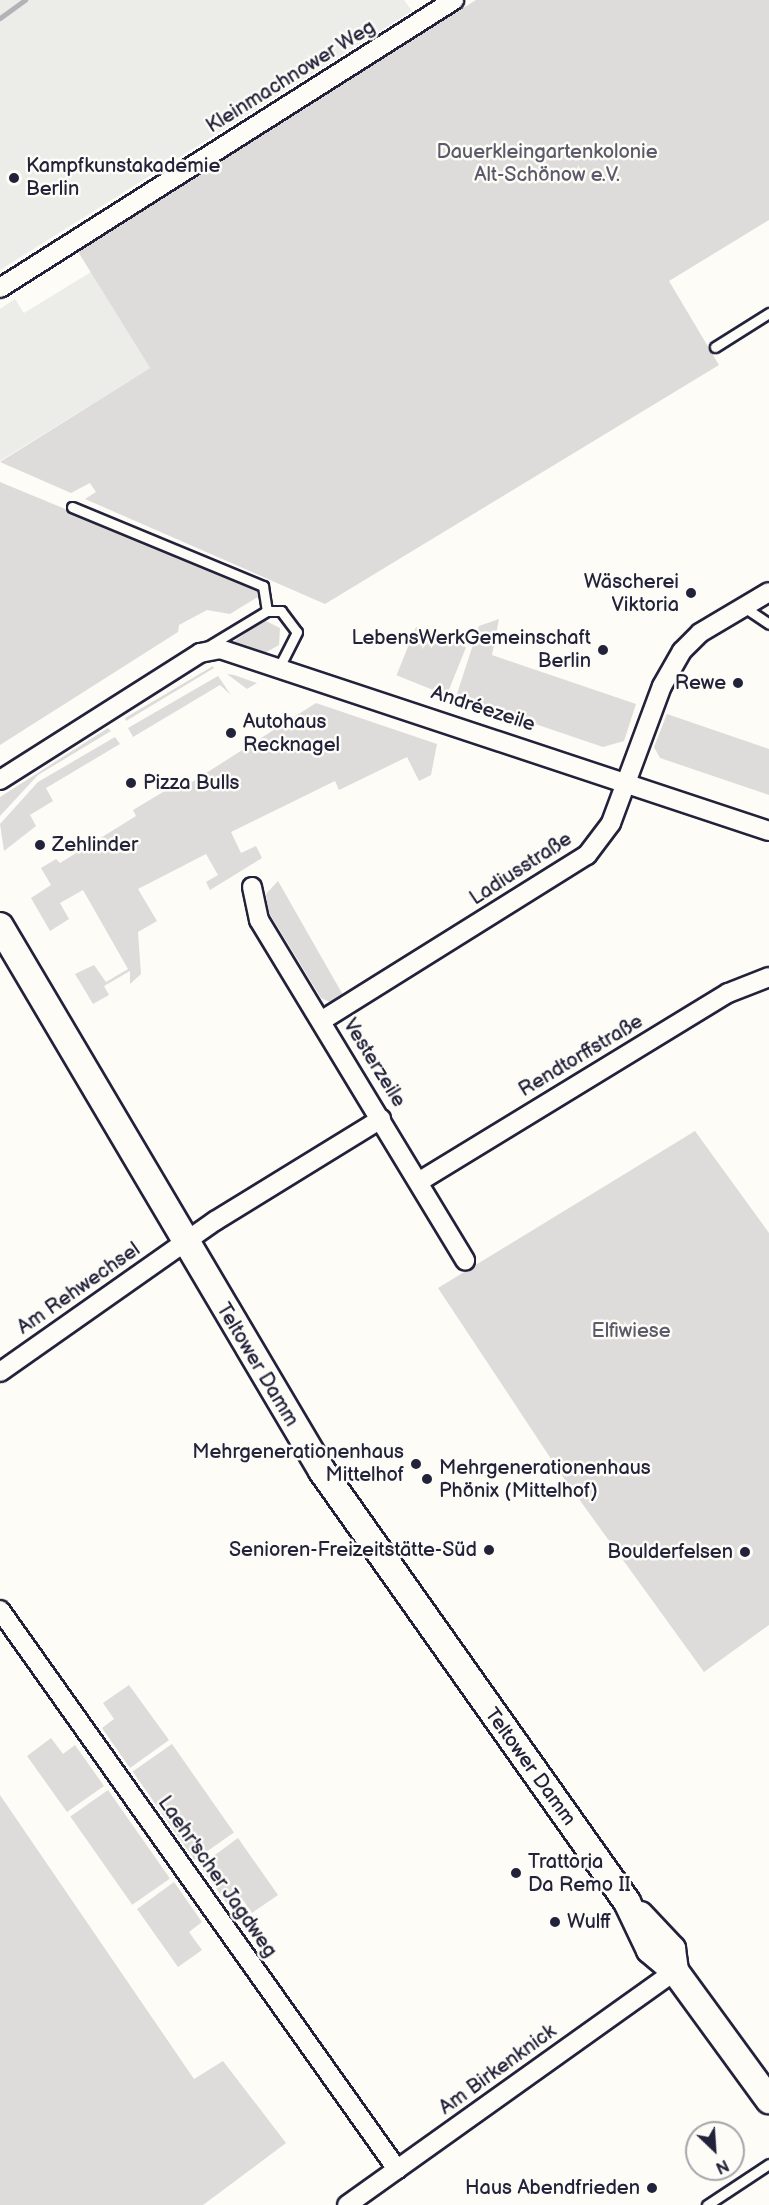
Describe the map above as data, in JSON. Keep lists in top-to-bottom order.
{
  "streets": {
    "main road": ["Teltower Damm"],
    "street": [
      "Kleinmachnower Weg",
      "Andréezeile",
      "Ladiusstraße",
      "Rendtorffstraße",
      "Vesterzeile",
      "Am Rehwechsel",
      "Laehr'scher Jagdweg",
      "Am Birkenknick"
    ]
  },
  "crossings": [
    ["Andréezeile", "Ladiusstraße"],
    ["Ladiusstraße", "Vesterzeile"],
    ["Rendtorffstraße", "Vesterzeile"],
    ["Am Rehwechsel", "Teltower Damm"],
    ["Teltower Damm", "Am Birkenknick"],
    ["Laehr'scher Jagdweg", "Am Birkenknick"]
  ],
  "parks": ["Dauerkleingartenkolonie Alt-Schönow e.V.", "Elfiwiese"],
  "places": [
    "Kampfkunstakademie Berlin",
    "Wäscherei Viktoria",
    "LebensWerkGemeinschaft Berlin",
    "Rewe",
    "Autohaus Recknagel",
    "Pizza Bulls",
    "Zehlinder",
    "Mehrgenerationenhaus Mittelhof",
    "Mehrgenerationenhaus Phönix (Mittelhof)",
    "Senioren-Freizeitstätte-Süd",
    "Boulderfelsen",
    "Trattoria Da Remo II",
    "Wulff",
    "Haus Abendfrieden"
  ],
  "north": "bottom right"
}
